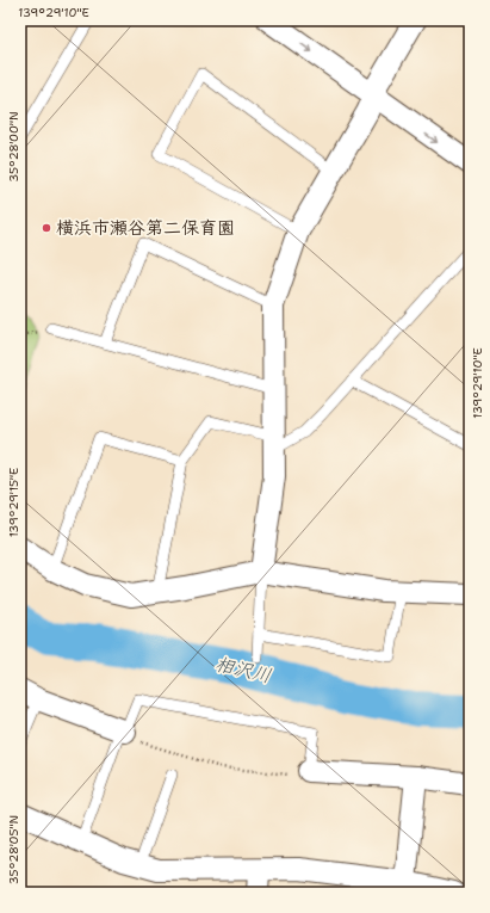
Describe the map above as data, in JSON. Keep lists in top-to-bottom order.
{
  "water": ["相沢川"],
  "places": ["横浜市瀬谷第二保育園"],
  "coordinates": [
    "139°29'10\"E",
    "35°28'00\"N",
    "139°29'15\"E",
    "35°28'05\"N"
  ]
}
